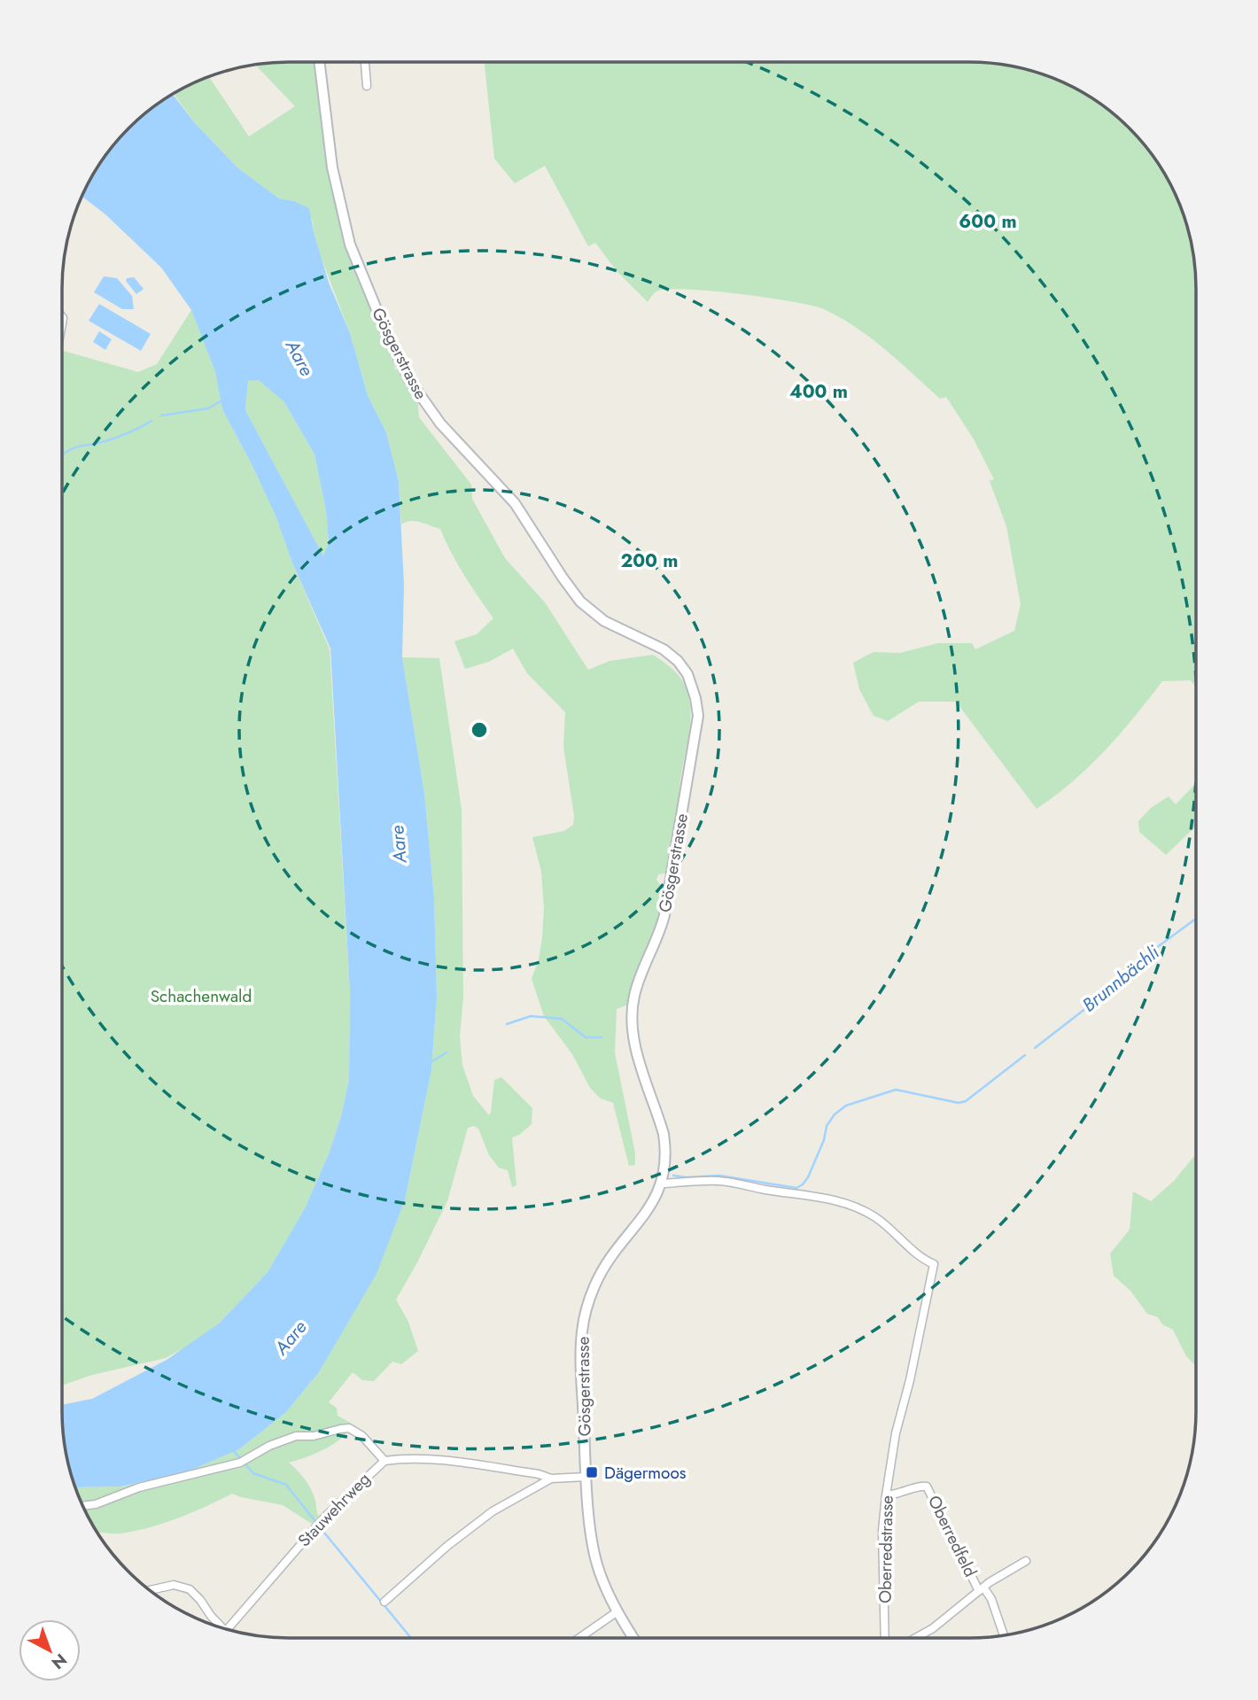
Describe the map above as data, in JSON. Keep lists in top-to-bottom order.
{
  "streets": {
    "main road": ["Gösgerstrasse"],
    "street": ["Stauwehrweg", "Oberredfeld", "Oberredstrasse"]
  },
  "crossings": [
    ["Gösgerstrasse", "Stauwehrweg"],
    ["Gösgerstrasse", "Oberredstrasse"],
    ["Oberredfeld", "Oberredstrasse"]
  ],
  "water": ["Aare", "Brunnbächli"],
  "parks": ["Schachenwald"],
  "places": {
    "transit": ["Dägermoos"]
  },
  "north": "bottom right",
  "rings": ["600 m", "400 m", "200 m"]
}
